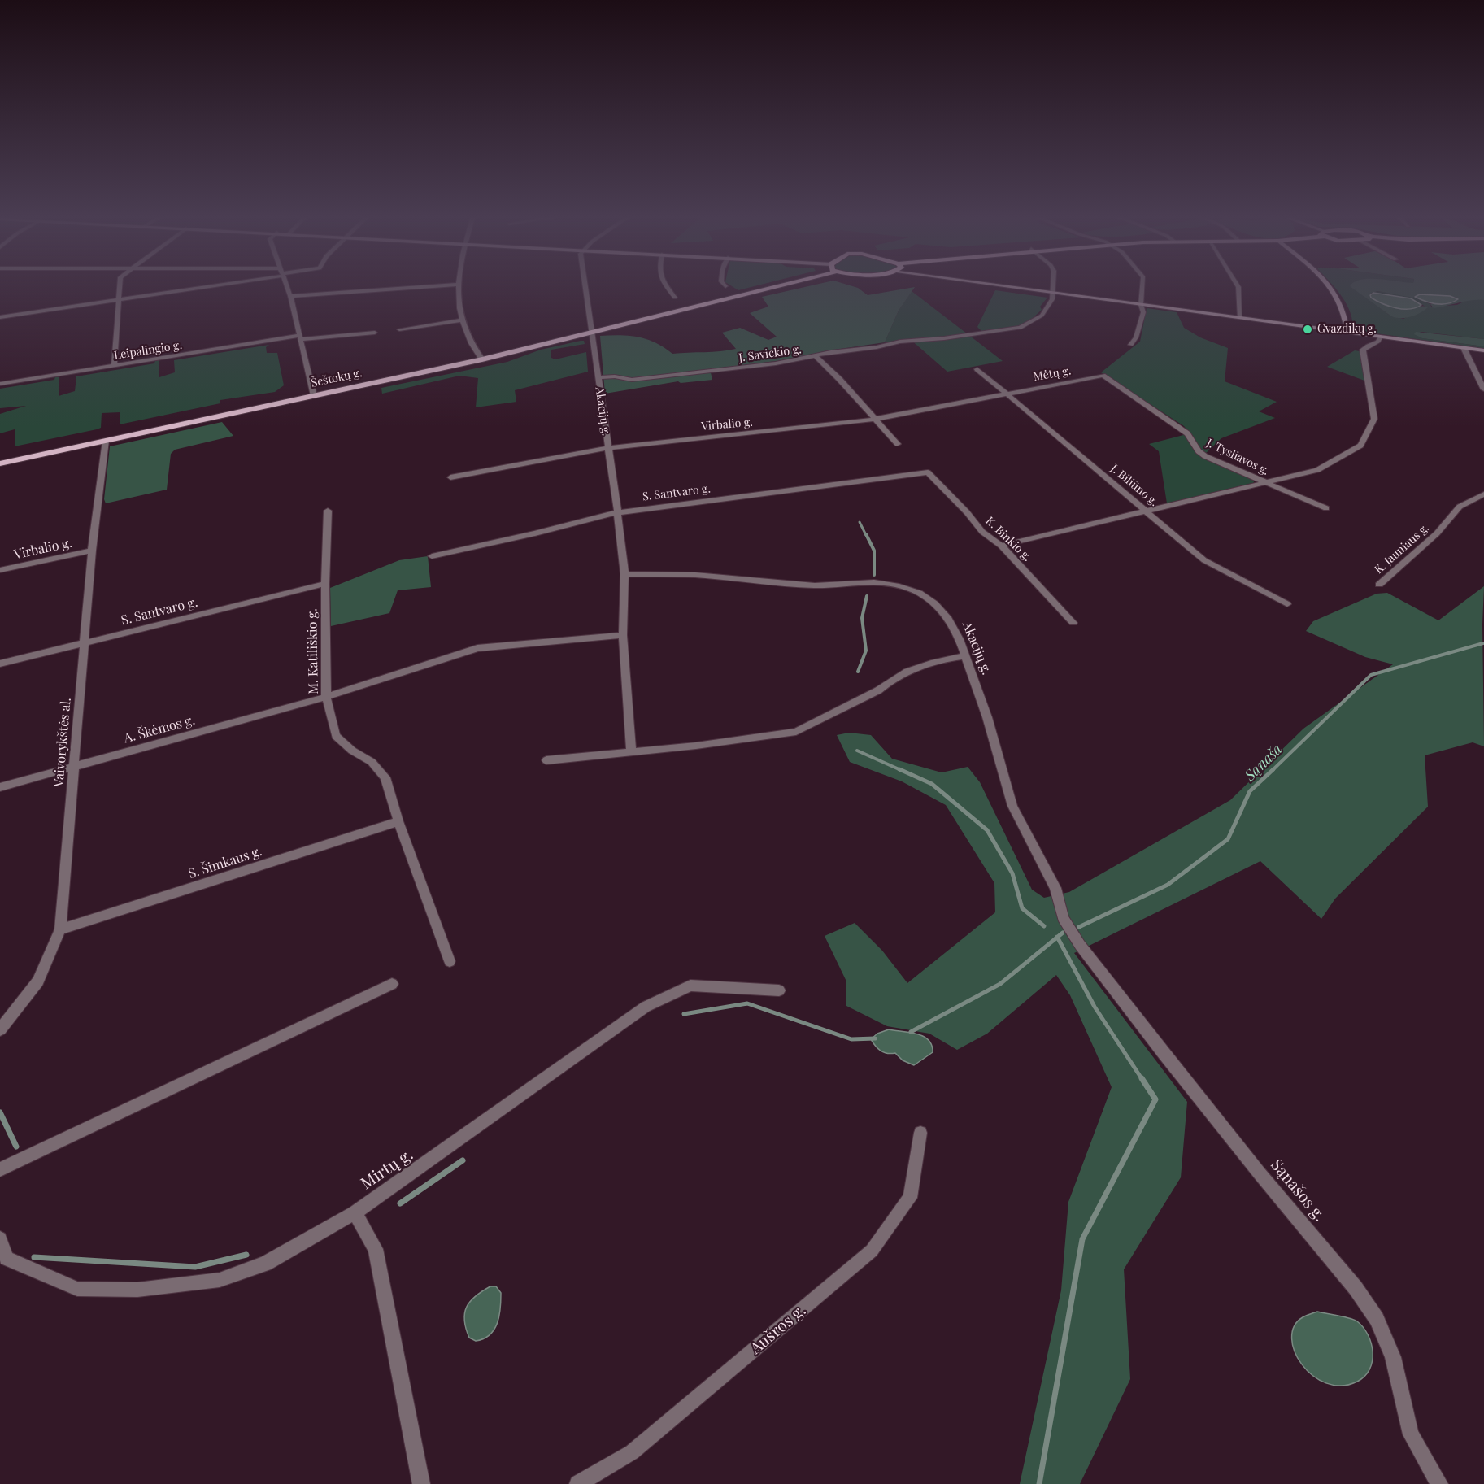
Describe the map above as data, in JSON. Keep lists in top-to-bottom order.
{
  "streets": {
    "main road": ["Šeštokų g."],
    "street": [
      "Leipalingio g.",
      "J. Savickio g.",
      "Mėtų g.",
      "Akacijų g.",
      "Virbalio g.",
      "J. Tysliavos g.",
      "J. Biliūno g.",
      "S. Santvaro g.",
      "K. Binkio g.",
      "K. Jauniaus g.",
      "M. Katiliškio g.",
      "A. Škėmos g.",
      "Vaivorykštės al.",
      "S. Šimkaus g.",
      "Mirtų g.",
      "Sąnašos g.",
      "Aušros g."
    ]
  },
  "crossings": [
    ["J. Savickio g.", "Akacijų g."],
    ["Mėtų g.", "Virbalio g."],
    ["Mėtų g.", "J. Tysliavos g."],
    ["Mėtų g.", "J. Biliūno g."],
    ["Šeštokų g.", "Akacijų g."],
    ["Šeštokų g.", "Vaivorykštės al."],
    ["Akacijų g.", "Virbalio g."],
    ["Akacijų g.", "S. Santvaro g."],
    ["Akacijų g.", "Sąnašos g."],
    ["Virbalio g.", "J. Biliūno g."],
    ["Virbalio g.", "Vaivorykštės al."],
    ["S. Santvaro g.", "K. Binkio g."],
    ["S. Santvaro g.", "M. Katiliškio g."],
    ["S. Santvaro g.", "Vaivorykštės al."],
    ["M. Katiliškio g.", "A. Škėmos g."],
    ["M. Katiliškio g.", "S. Šimkaus g."],
    ["A. Škėmos g.", "Vaivorykštės al."],
    ["Vaivorykštės al.", "S. Šimkaus g."]
  ],
  "water": ["Sąnaša"],
  "places": ["Gvazdikų g."]
}
